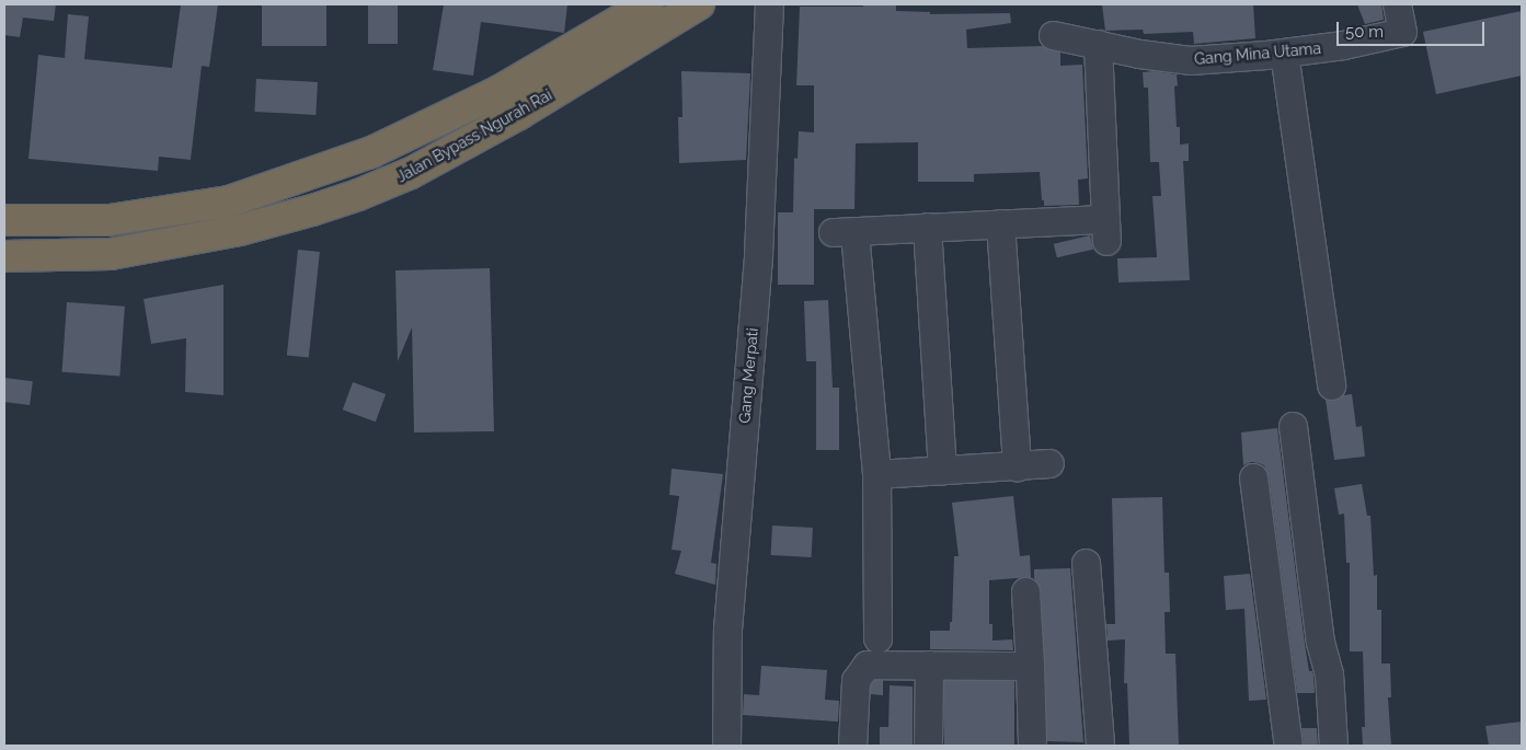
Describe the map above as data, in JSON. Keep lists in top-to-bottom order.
{
  "streets": {
    "highway": ["Jalan Bypass Ngurah Rai"],
    "street": ["Gang Mina Utama", "Gang Merpati"]
  },
  "scale_bar": "50 m"
}
